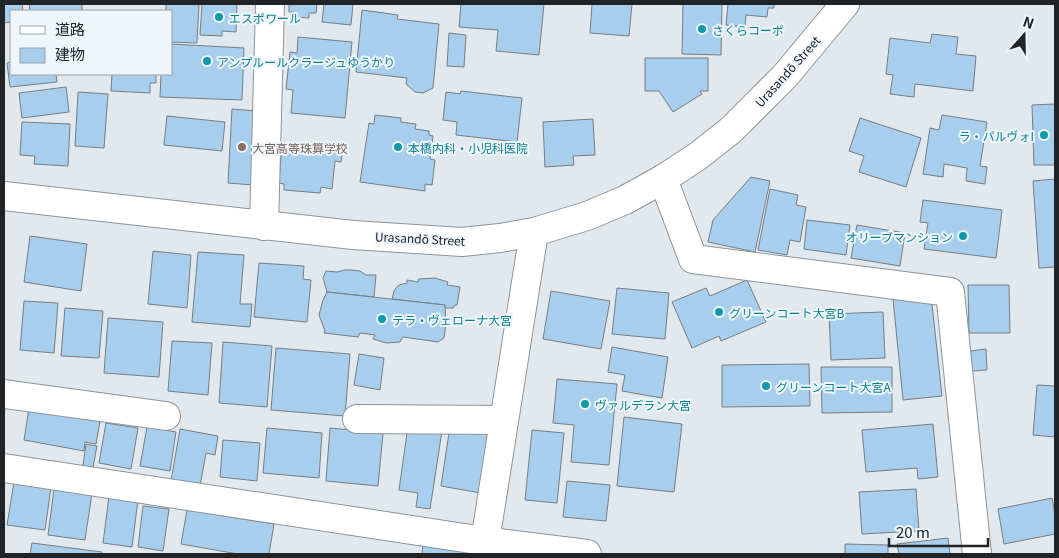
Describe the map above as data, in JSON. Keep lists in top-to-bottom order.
{
  "streets": {
    "street": ["Urasandō Street"]
  },
  "places": [
    "エスポワール",
    "さくらコーポ",
    "アンプルールクラージュゆうかり",
    "ラ・パルヴォI",
    "大宮高等珠算学校",
    "本橋内科・小児科医院",
    "オリーブマンション",
    "グリーンコート大宮B",
    "テラ・ヴェローナ大宮",
    "グリーンコート大宮A",
    "ヴァルデラン大宮"
  ],
  "legend": ["道路", "建物"],
  "scale_bar": "20 m",
  "north": "top"
}
